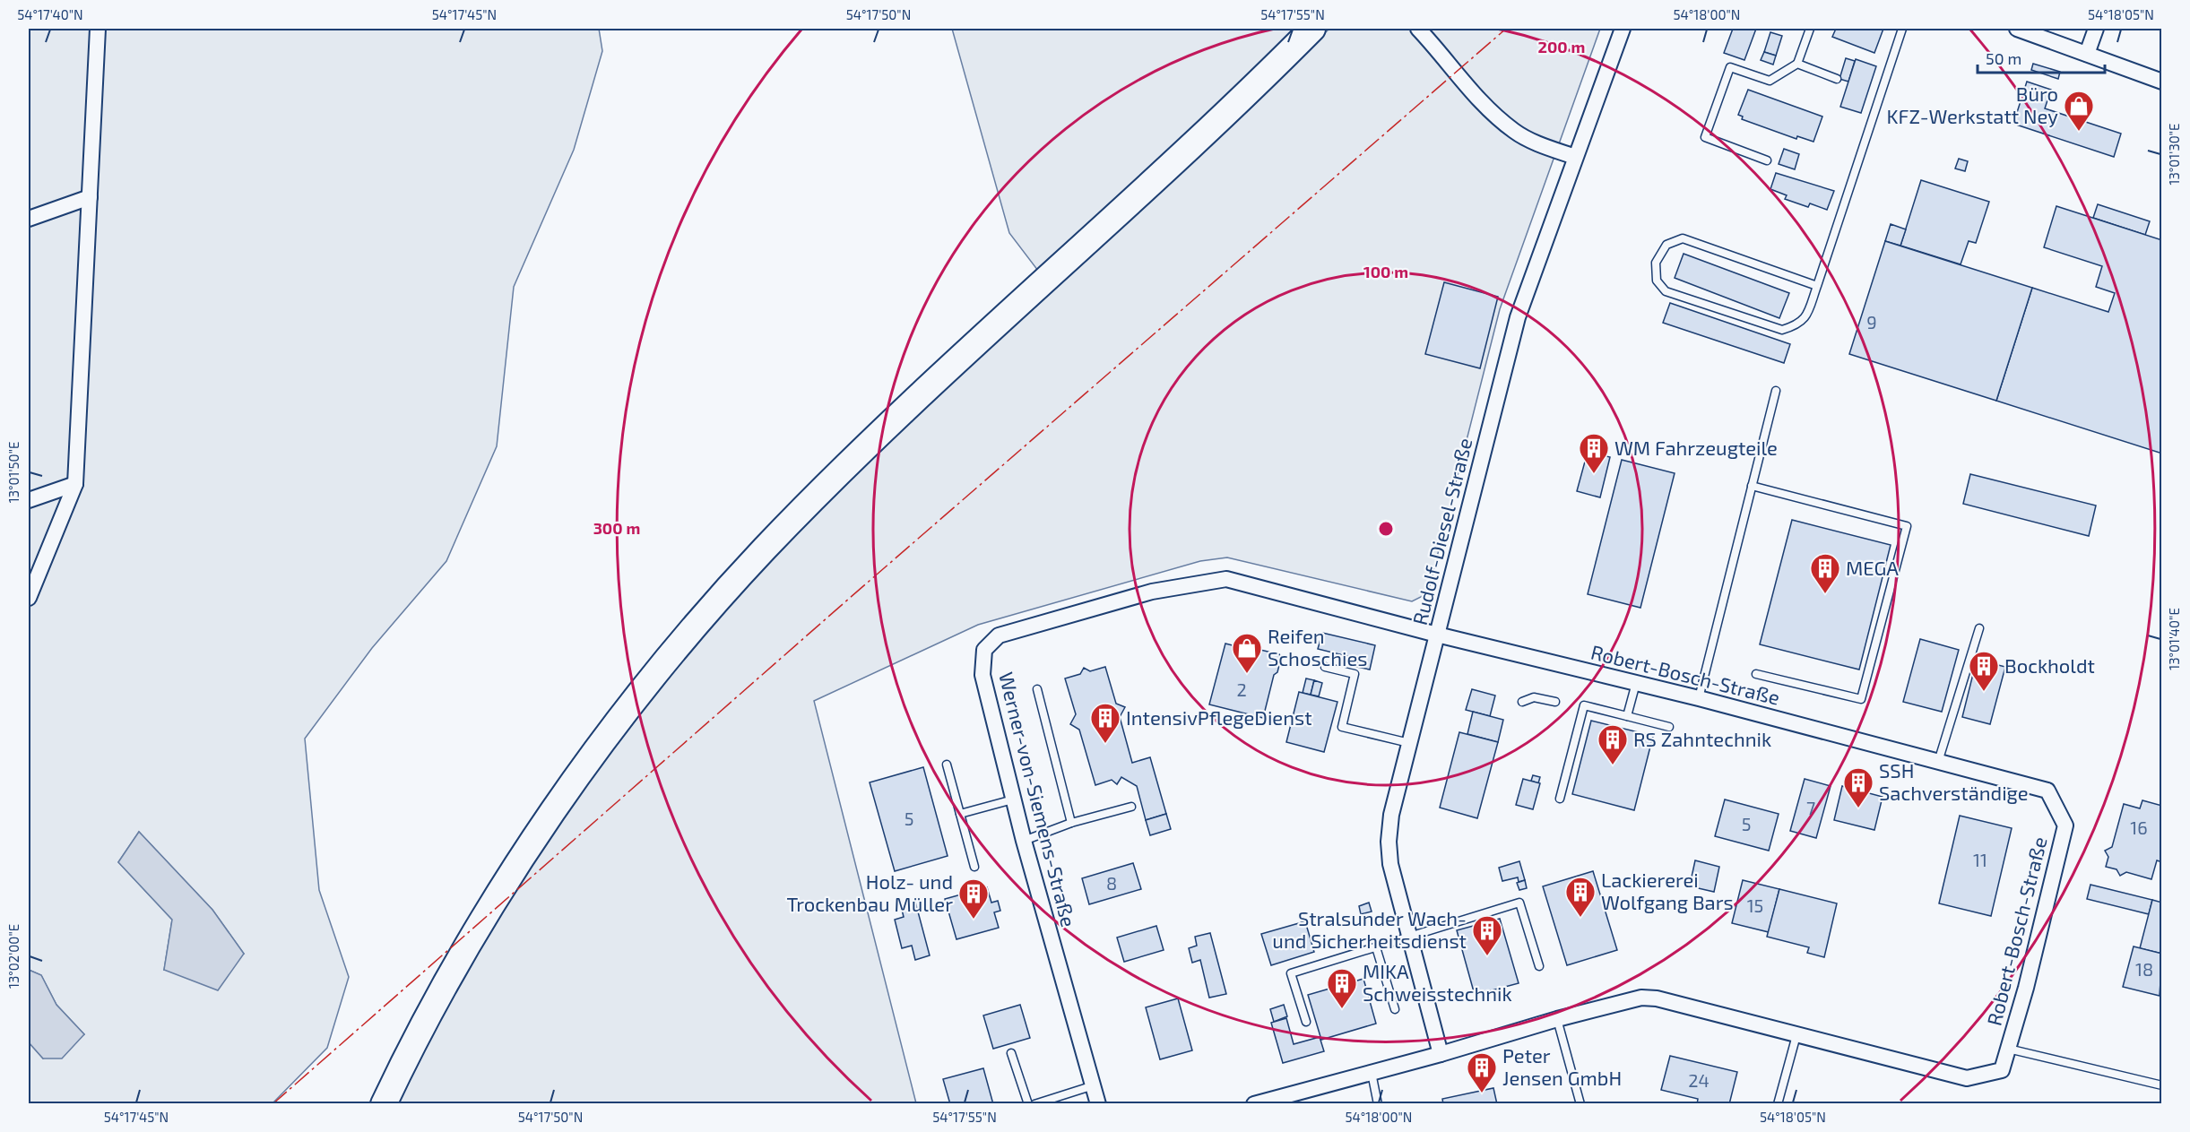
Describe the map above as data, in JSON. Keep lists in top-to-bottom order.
{
  "streets": {
    "street": ["Rudolf-Diesel-Straße", "Robert-Bosch-Straße", "Werner-von-Siemens-Straße"]
  },
  "crossings": [
    ["Rudolf-Diesel-Straße", "Robert-Bosch-Straße"],
    ["Rudolf-Diesel-Straße", "Werner-von-Siemens-Straße"],
    ["Robert-Bosch-Straße", "Werner-von-Siemens-Straße"]
  ],
  "places": {
    "shop": ["Büro KFZ-Werkstatt Ney", "Reifen Schoschies"],
    "building": [
      "WM Fahrzeugteile",
      "MEGA",
      "Bockholdt",
      "IntensivPflegeDienst",
      "RS Zahntechnik",
      "SSH Sachverständige",
      "Lackiererei Wolfgang Bars",
      "Holz- und Trockenbau Müller",
      "Stralsunder Wach- und Sicherheitsdienst",
      "MIKA Schweisstechnik",
      "Peter Jensen GmbH"
    ]
  },
  "house_numbers": [
    "9",
    "2",
    "7",
    "5",
    "5",
    "16",
    "11",
    "8",
    "15",
    "18",
    "24"
  ],
  "scale_bar": "50 m",
  "coordinates": [
    "54°17'40\"N",
    "54°17'45\"N",
    "54°17'50\"N",
    "54°17'55\"N",
    "54°18'00\"N",
    "54°18'05\"N",
    "13°01'30\"E",
    "13°01'50\"E",
    "13°01'40\"E",
    "13°02'00\"E"
  ],
  "rings": ["200 m", "100 m", "300 m"]
}
